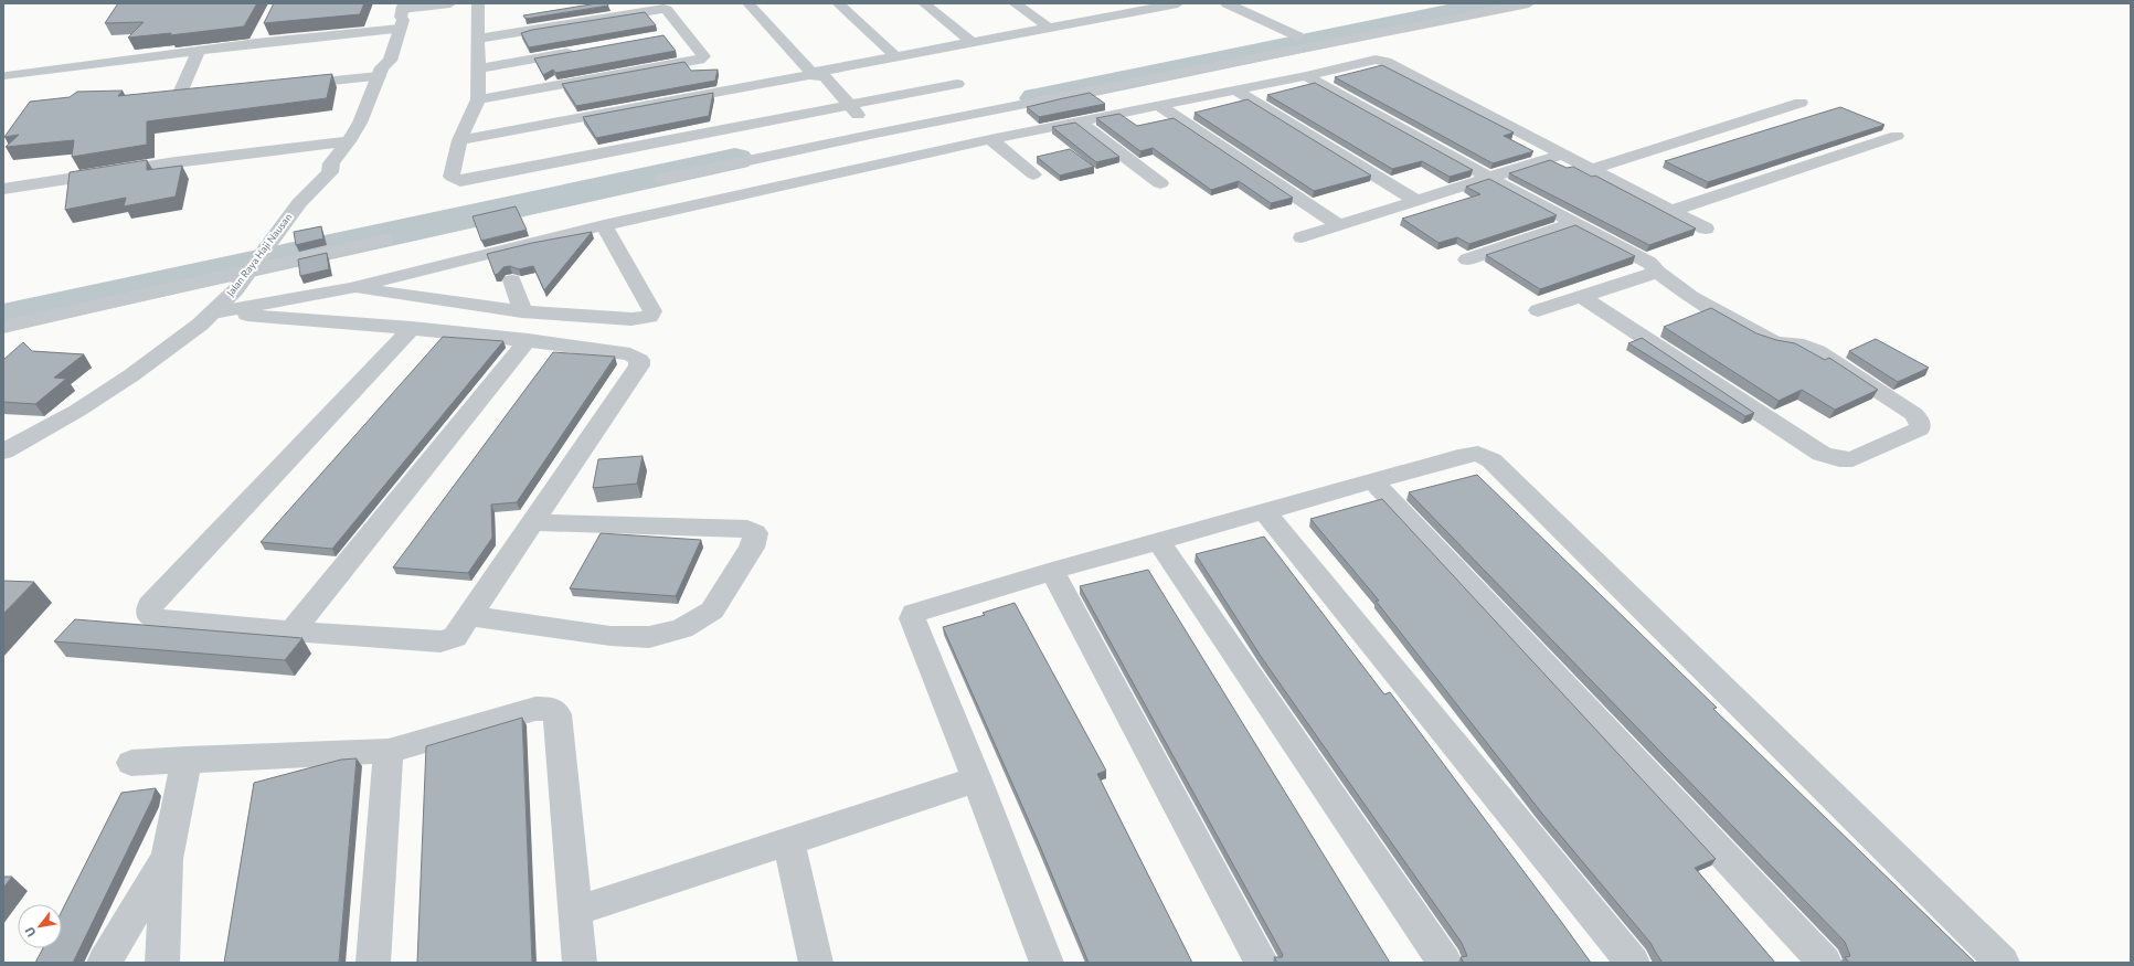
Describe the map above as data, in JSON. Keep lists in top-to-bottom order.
{
  "streets": {
    "street": ["Jalan Raya Haji Nausan"]
  },
  "north": "bottom left"
}
